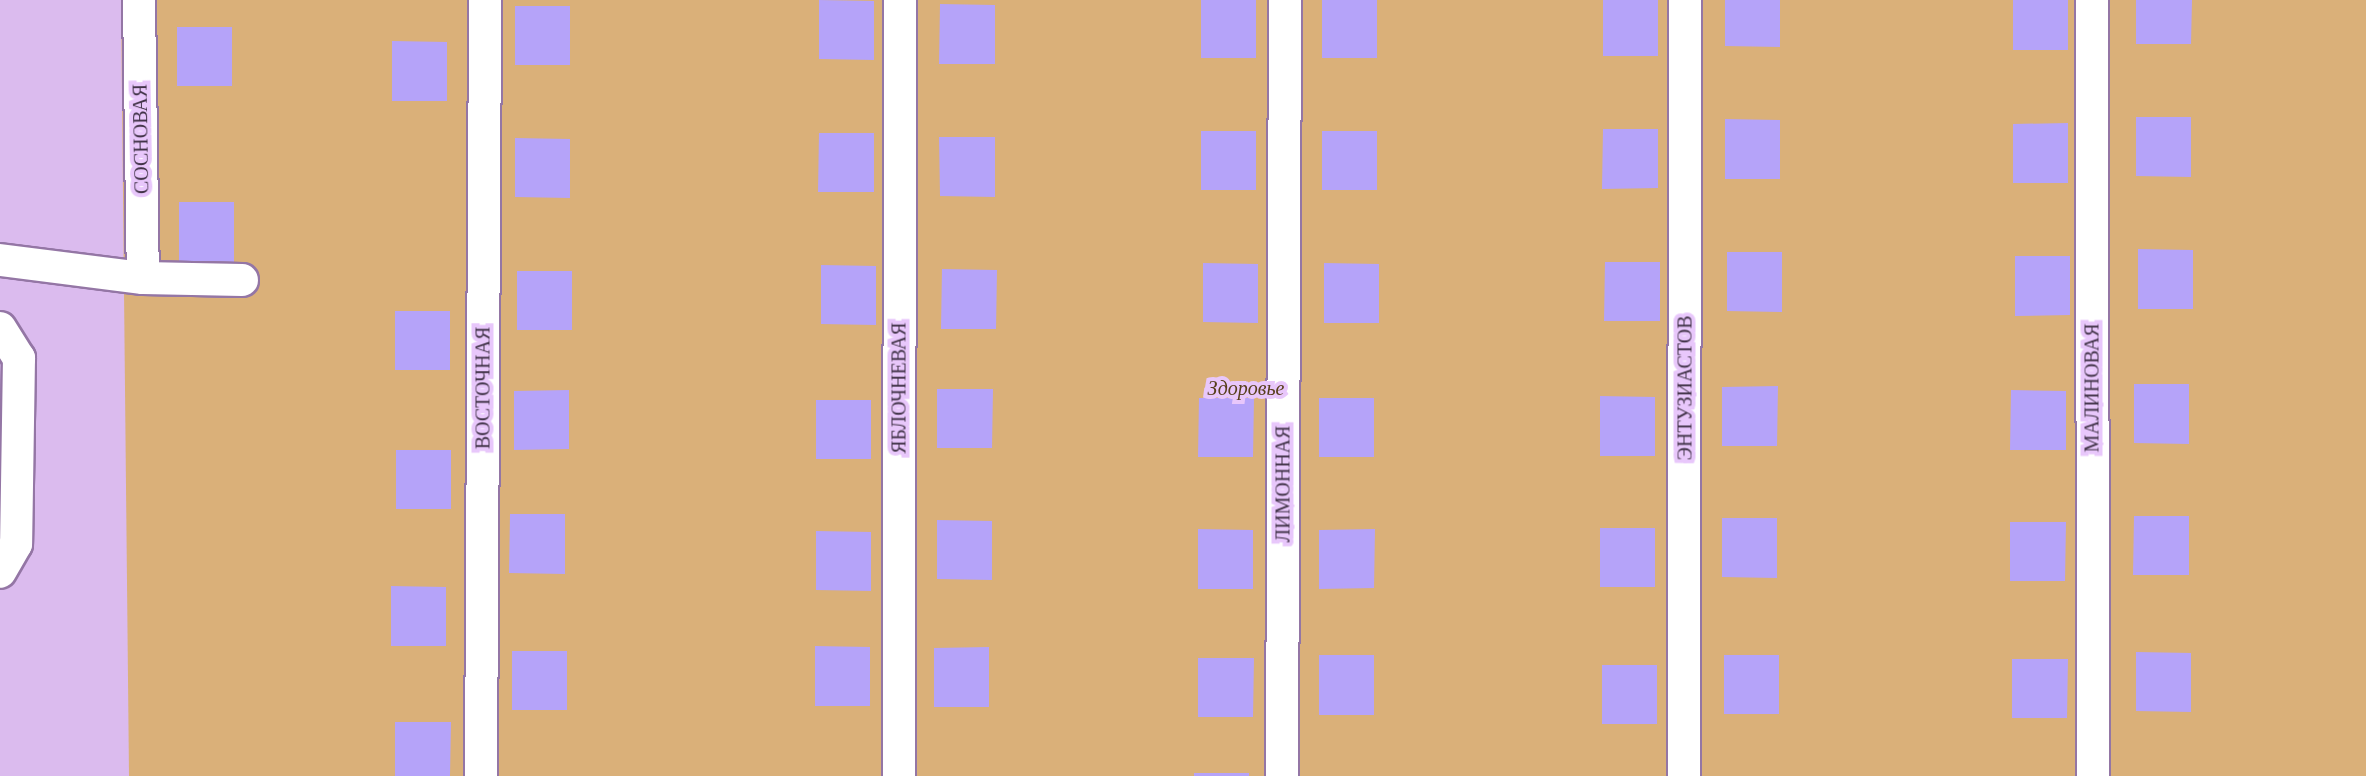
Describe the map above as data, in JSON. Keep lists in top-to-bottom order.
{
  "streets": {
    "street": [
      "СОСНОВАЯ",
      "ВОСТОЧНАЯ",
      "ЯБЛОЧНЕВАЯ",
      "ЭНТУЗИАСТОВ",
      "МАЛИНОВАЯ",
      "ЛИМОННАЯ"
    ]
  },
  "parks": ["Здоровье"]
}
